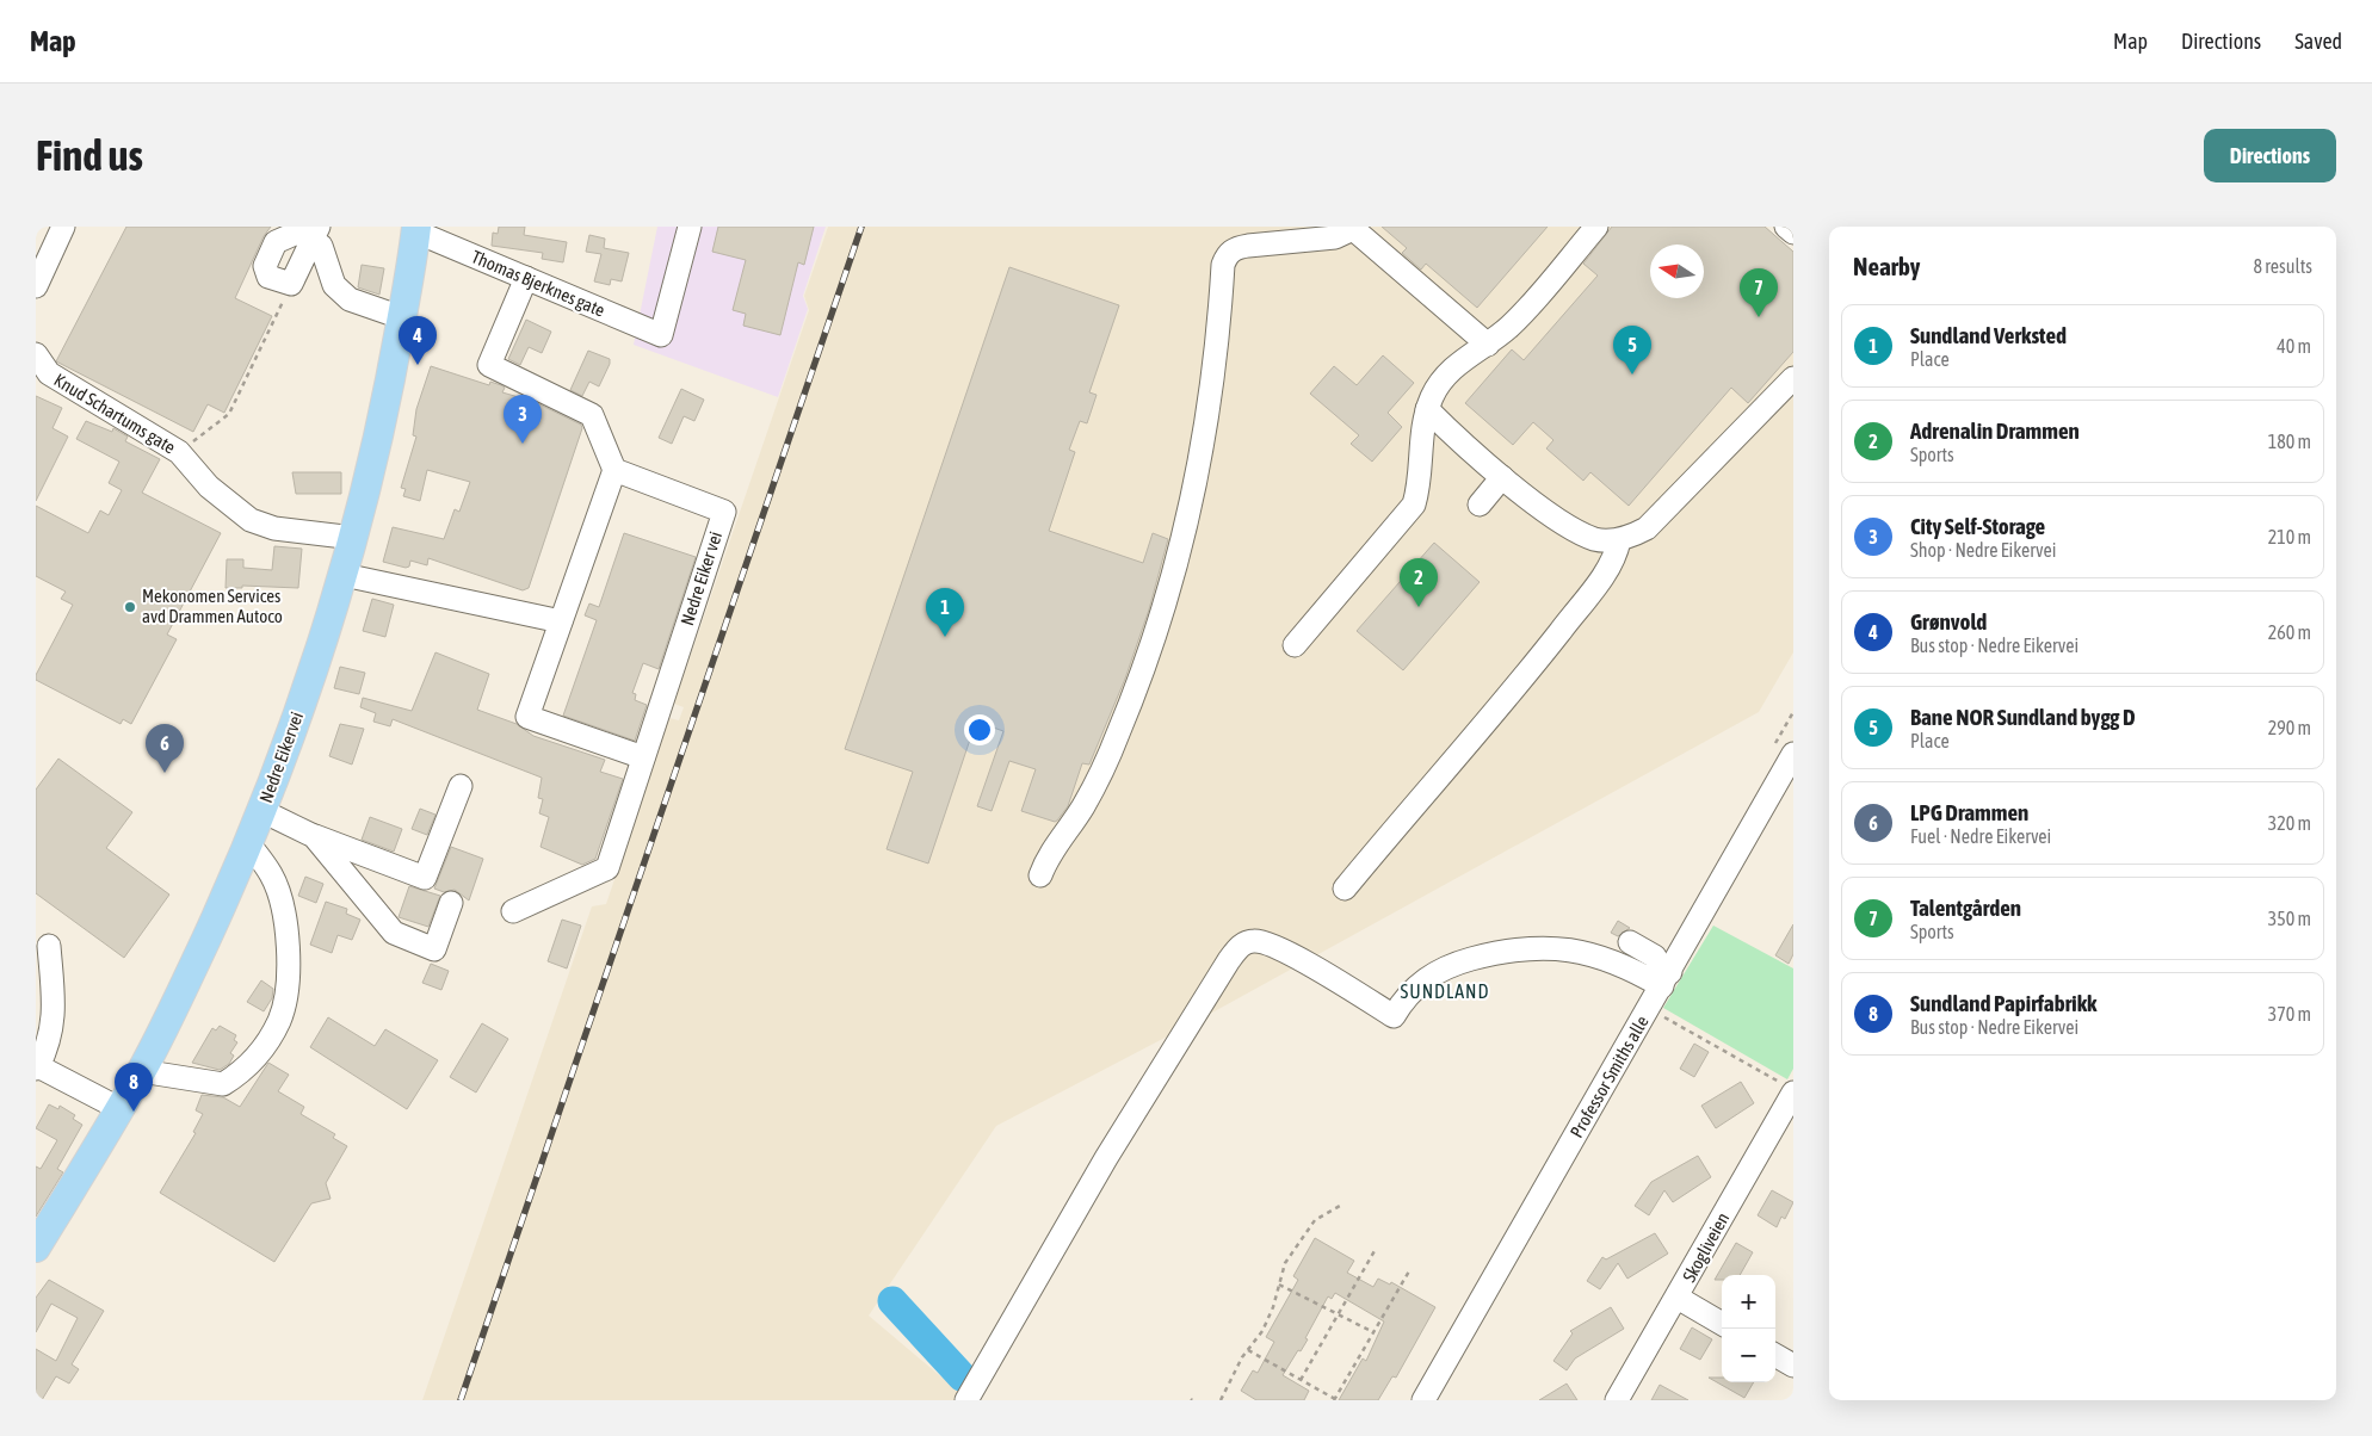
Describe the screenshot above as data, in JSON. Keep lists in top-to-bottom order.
{
  "streets": {
    "main road": ["Nedre Eikervei"],
    "street": [
      "Thomas Bjerknes gate",
      "Knud Schartums gate",
      "Nedre Eiker vei",
      "Professor Smiths alle",
      "Skogliveien"
    ]
  },
  "crossings": [
    ["Thomas Bjerknes gate", "Nedre Eikervei"],
    ["Knud Schartums gate", "Nedre Eikervei"]
  ],
  "districts": ["SUNDLAND"],
  "places": ["Mekonomen Services avd Drammen Autoco"],
  "north": "left",
  "page": {
    "header": "Map",
    "nav": ["Map", "Directions", "Saved"],
    "buttons": "Directions",
    "title": "Find us",
    "heading": ["Nearby", "8 results"],
    "pins": [
      "7",
      "4",
      "5",
      "3",
      "2",
      "1",
      "6",
      "8"
    ],
    "list": [
      {
        "mark": "1",
        "name": "Sundland Verksted",
        "note": "Place",
        "value": "40 m"
      },
      {
        "mark": "2",
        "name": "Adrenalin Drammen",
        "note": "Sports",
        "value": "180 m"
      },
      {
        "mark": "3",
        "name": "City Self-Storage",
        "note": "Shop · Nedre Eikervei",
        "value": "210 m"
      },
      {
        "mark": "4",
        "name": "Grønvold",
        "note": "Bus stop · Nedre Eikervei",
        "value": "260 m"
      },
      {
        "mark": "5",
        "name": "Bane NOR Sundland bygg D",
        "note": "Place",
        "value": "290 m"
      },
      {
        "mark": "6",
        "name": "LPG Drammen",
        "note": "Fuel · Nedre Eikervei",
        "value": "320 m"
      },
      {
        "mark": "7",
        "name": "Talentgården",
        "note": "Sports",
        "value": "350 m"
      },
      {
        "mark": "8",
        "name": "Sundland Papirfabrikk",
        "note": "Bus stop · Nedre Eikervei",
        "value": "370 m"
      }
    ],
    "map_buttons": ["+", "−"]
  }
}
